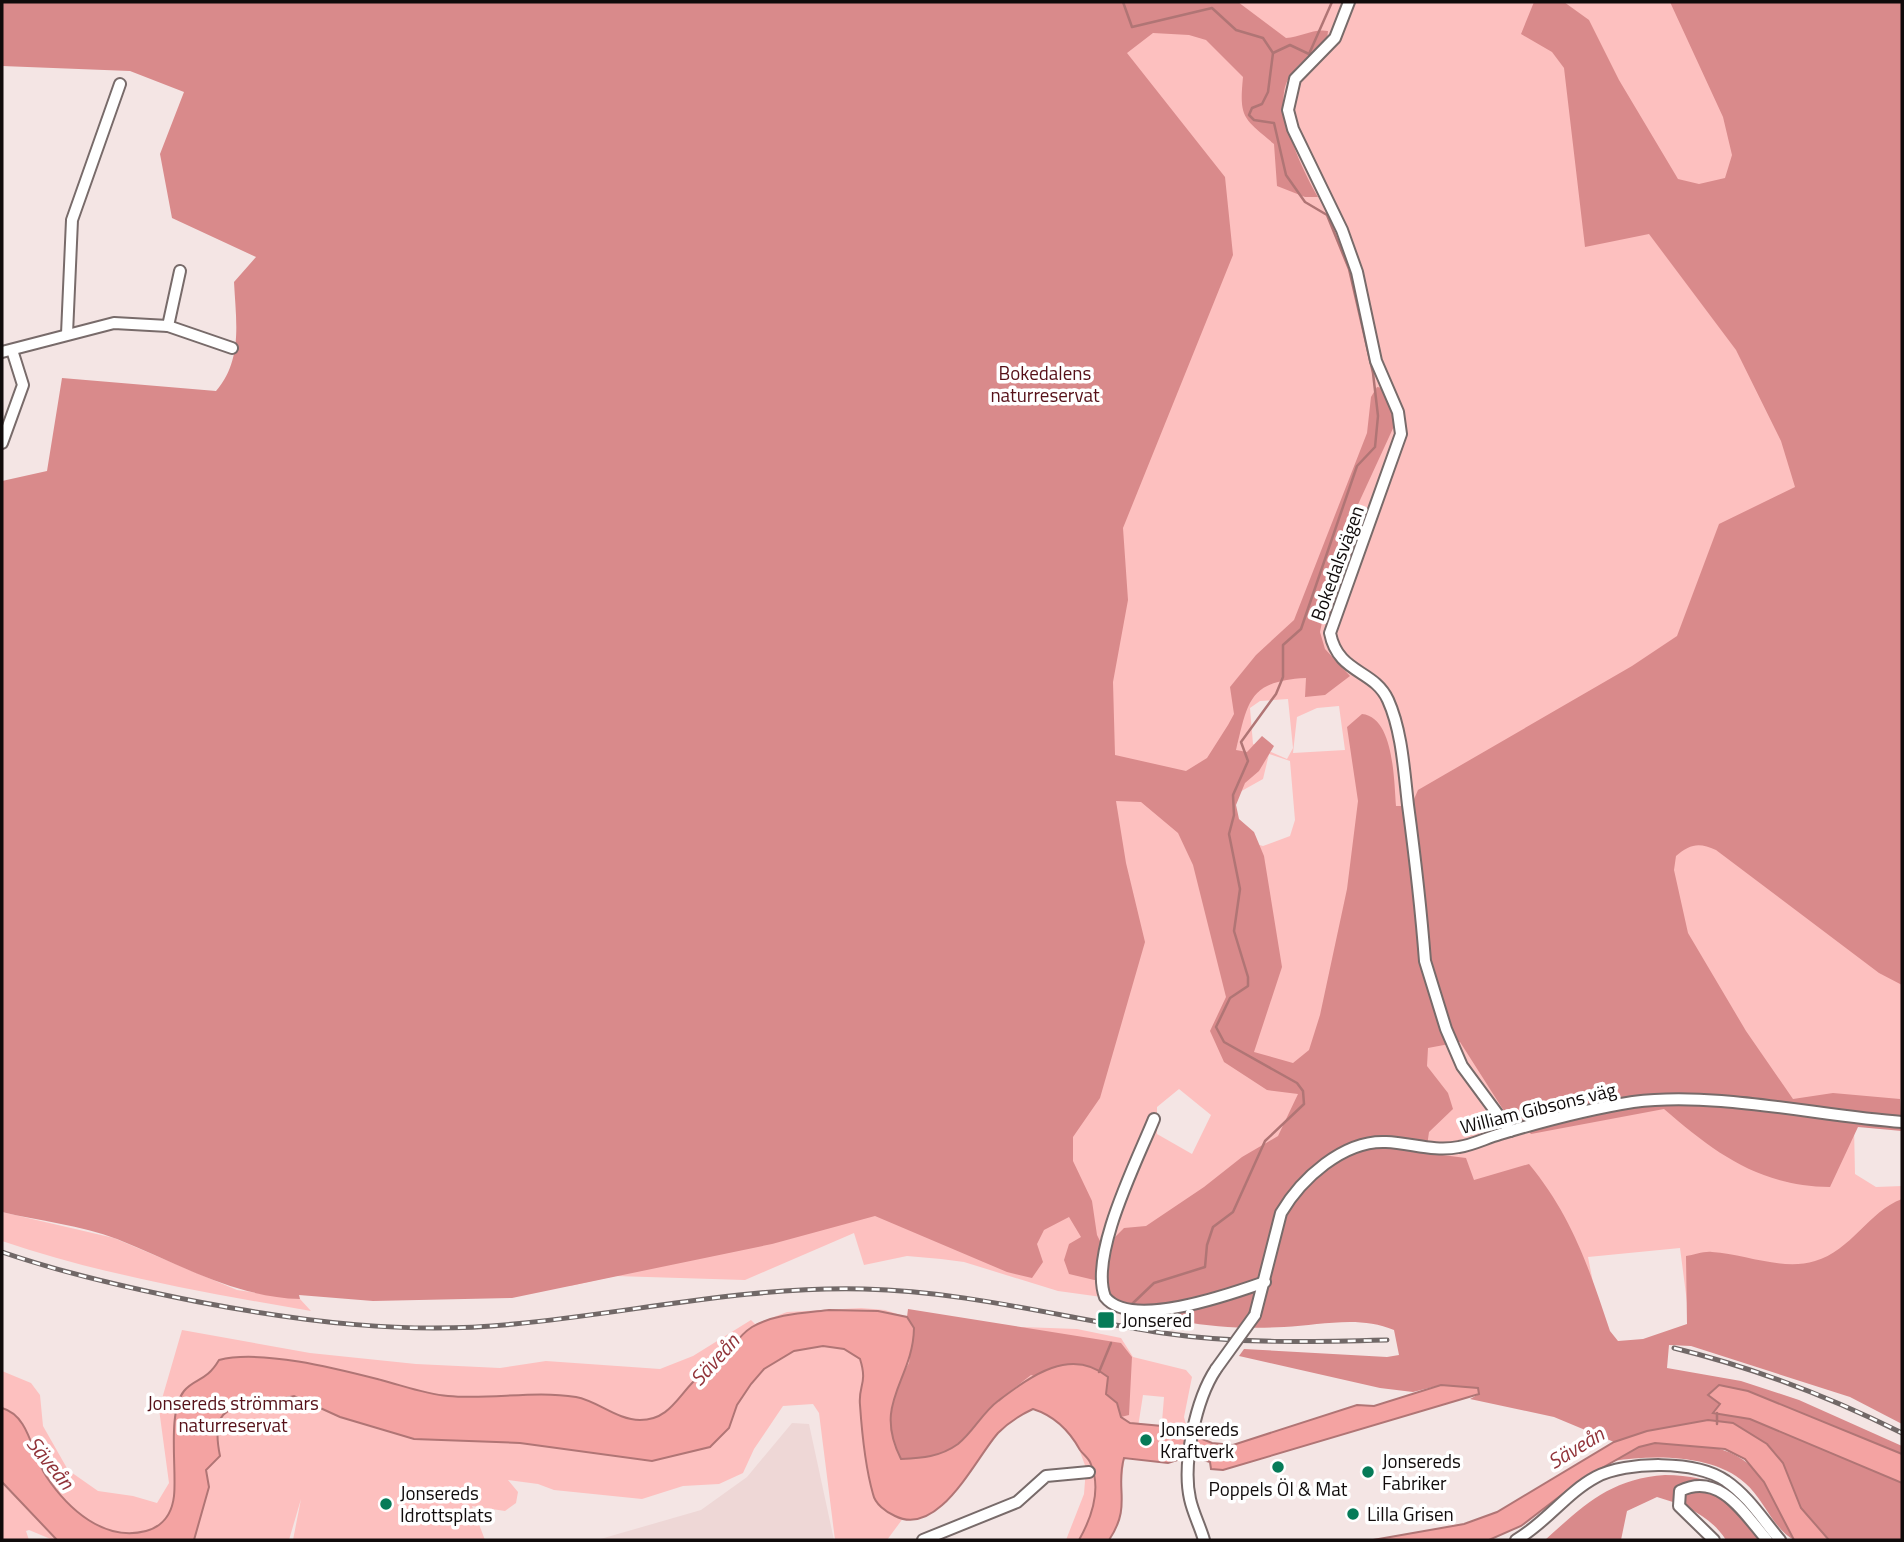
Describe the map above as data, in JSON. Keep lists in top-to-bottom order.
{
  "streets": {
    "street": ["Bokedalsvägen", "William Gibsons väg"]
  },
  "crossings": [
    ["Bokedalsvägen", "William Gibsons väg"]
  ],
  "water": ["Säveån"],
  "parks": ["Bokedalens naturreservat", "Jonsereds strömmars naturreservat"],
  "places": {
    "transit": ["Jonsered"],
    "other": [
      "Jonsereds Kraftverk",
      "Poppels Öl & Mat",
      "Jonsereds Fabriker",
      "Jonsereds Idrottsplats",
      "Lilla Grisen"
    ]
  }
}
